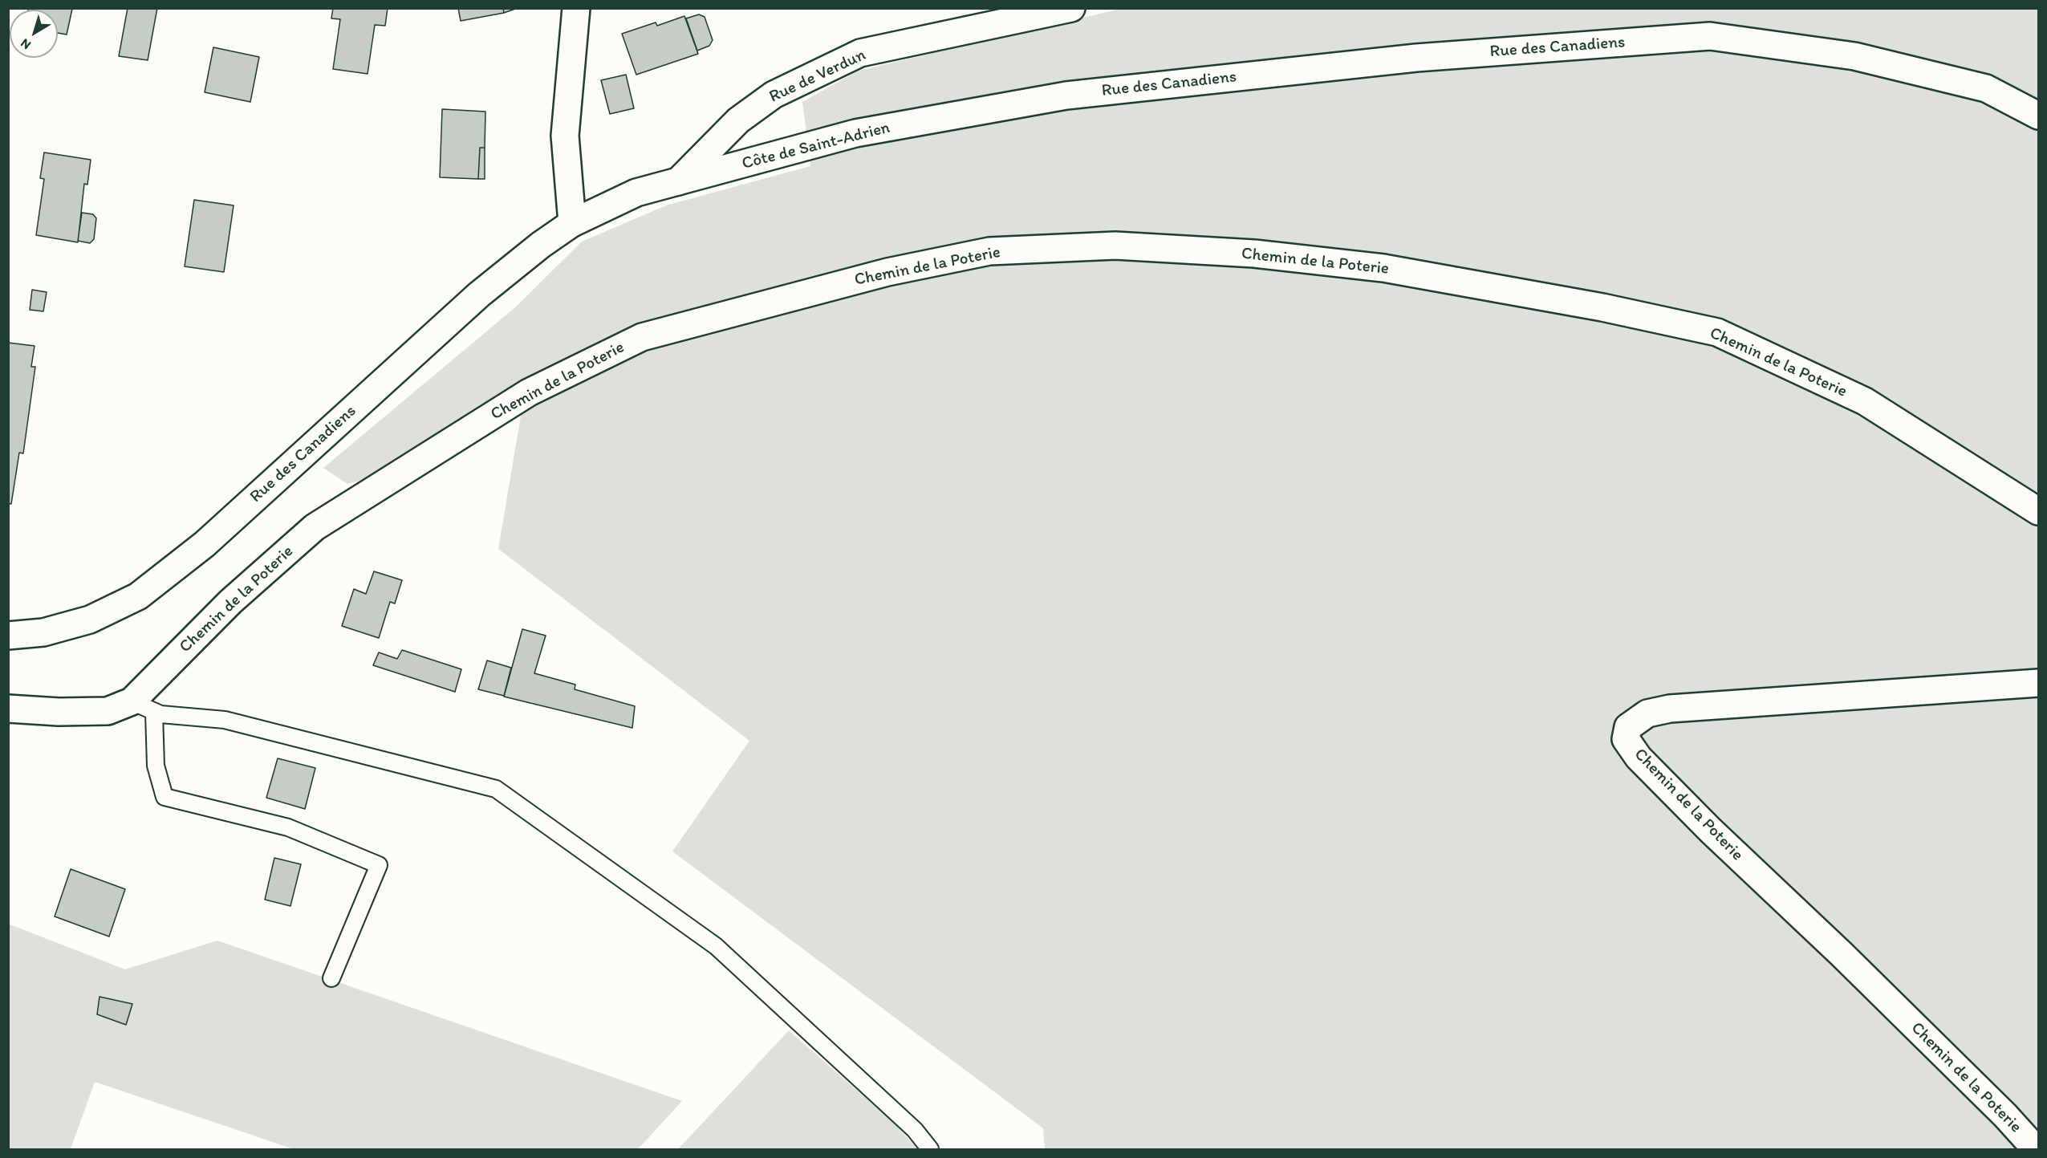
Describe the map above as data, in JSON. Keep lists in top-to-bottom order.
{
  "streets": {
    "street": [
      "Rue des Canadiens",
      "Rue de Verdun",
      "Côte de Saint-Adrien",
      "Chemin de la Poterie"
    ]
  },
  "crossings": [
    ["Rue des Canadiens", "Côte de Saint-Adrien"],
    ["Rue de Verdun", "Côte de Saint-Adrien"]
  ],
  "north": "bottom left"
}
